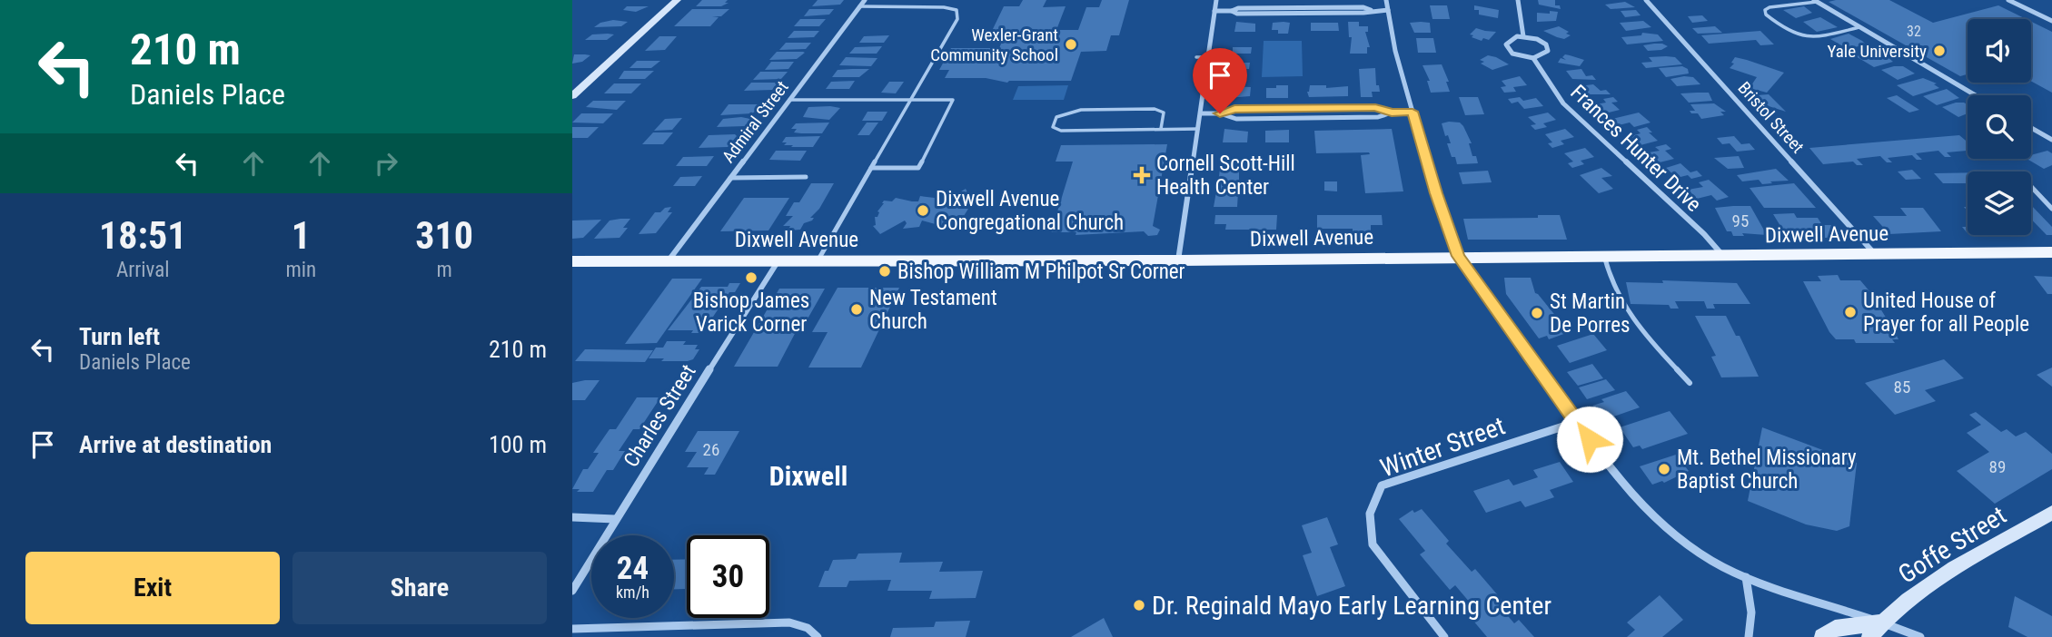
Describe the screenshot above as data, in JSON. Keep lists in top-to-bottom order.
{
  "streets": {
    "main road": ["Dixwell Avenue", "Goffe Street"],
    "street": [
      "Bristol Street",
      "Admiral Street",
      "Frances Hunter Drive",
      "Charles Street",
      "Winter Street"
    ]
  },
  "crossings": [
    ["Bristol Street", "Dixwell Avenue"],
    ["Admiral Street", "Dixwell Avenue"],
    ["Frances Hunter Drive", "Dixwell Avenue"],
    ["Dixwell Avenue", "Charles Street"]
  ],
  "districts": ["Dixwell"],
  "places": {
    "other": [
      "Wexler-Grant Community School",
      "Yale University",
      "Dixwell Avenue Congregational Church",
      "Bishop William M Philpot Sr Corner",
      "Bishop James Varick Corner",
      "New Testament Church",
      "United House of Prayer for all People",
      "St Martin De Porres",
      "Mt. Bethel Missionary Baptist Church",
      "Dr. Reginald Mayo Early Learning Center"
    ],
    "health": ["Cornell Scott-Hill Health Center"]
  },
  "house_numbers": [
    "32",
    "95",
    "85",
    "26",
    "89"
  ],
  "page": {
    "turn": ["210 m", "Daniels Place"],
    "eta": [
      "18:51",
      "Arrival",
      "1",
      "min",
      "310",
      "m"
    ],
    "list": [
      {
        "name": "Turn left",
        "note": "Daniels Place",
        "value": "210 m"
      },
      {
        "name": "Arrive at destination",
        "value": "100 m"
      }
    ],
    "speed": "24 km/h",
    "limit": "30",
    "buttons": ["Exit", "Share"]
  }
}
